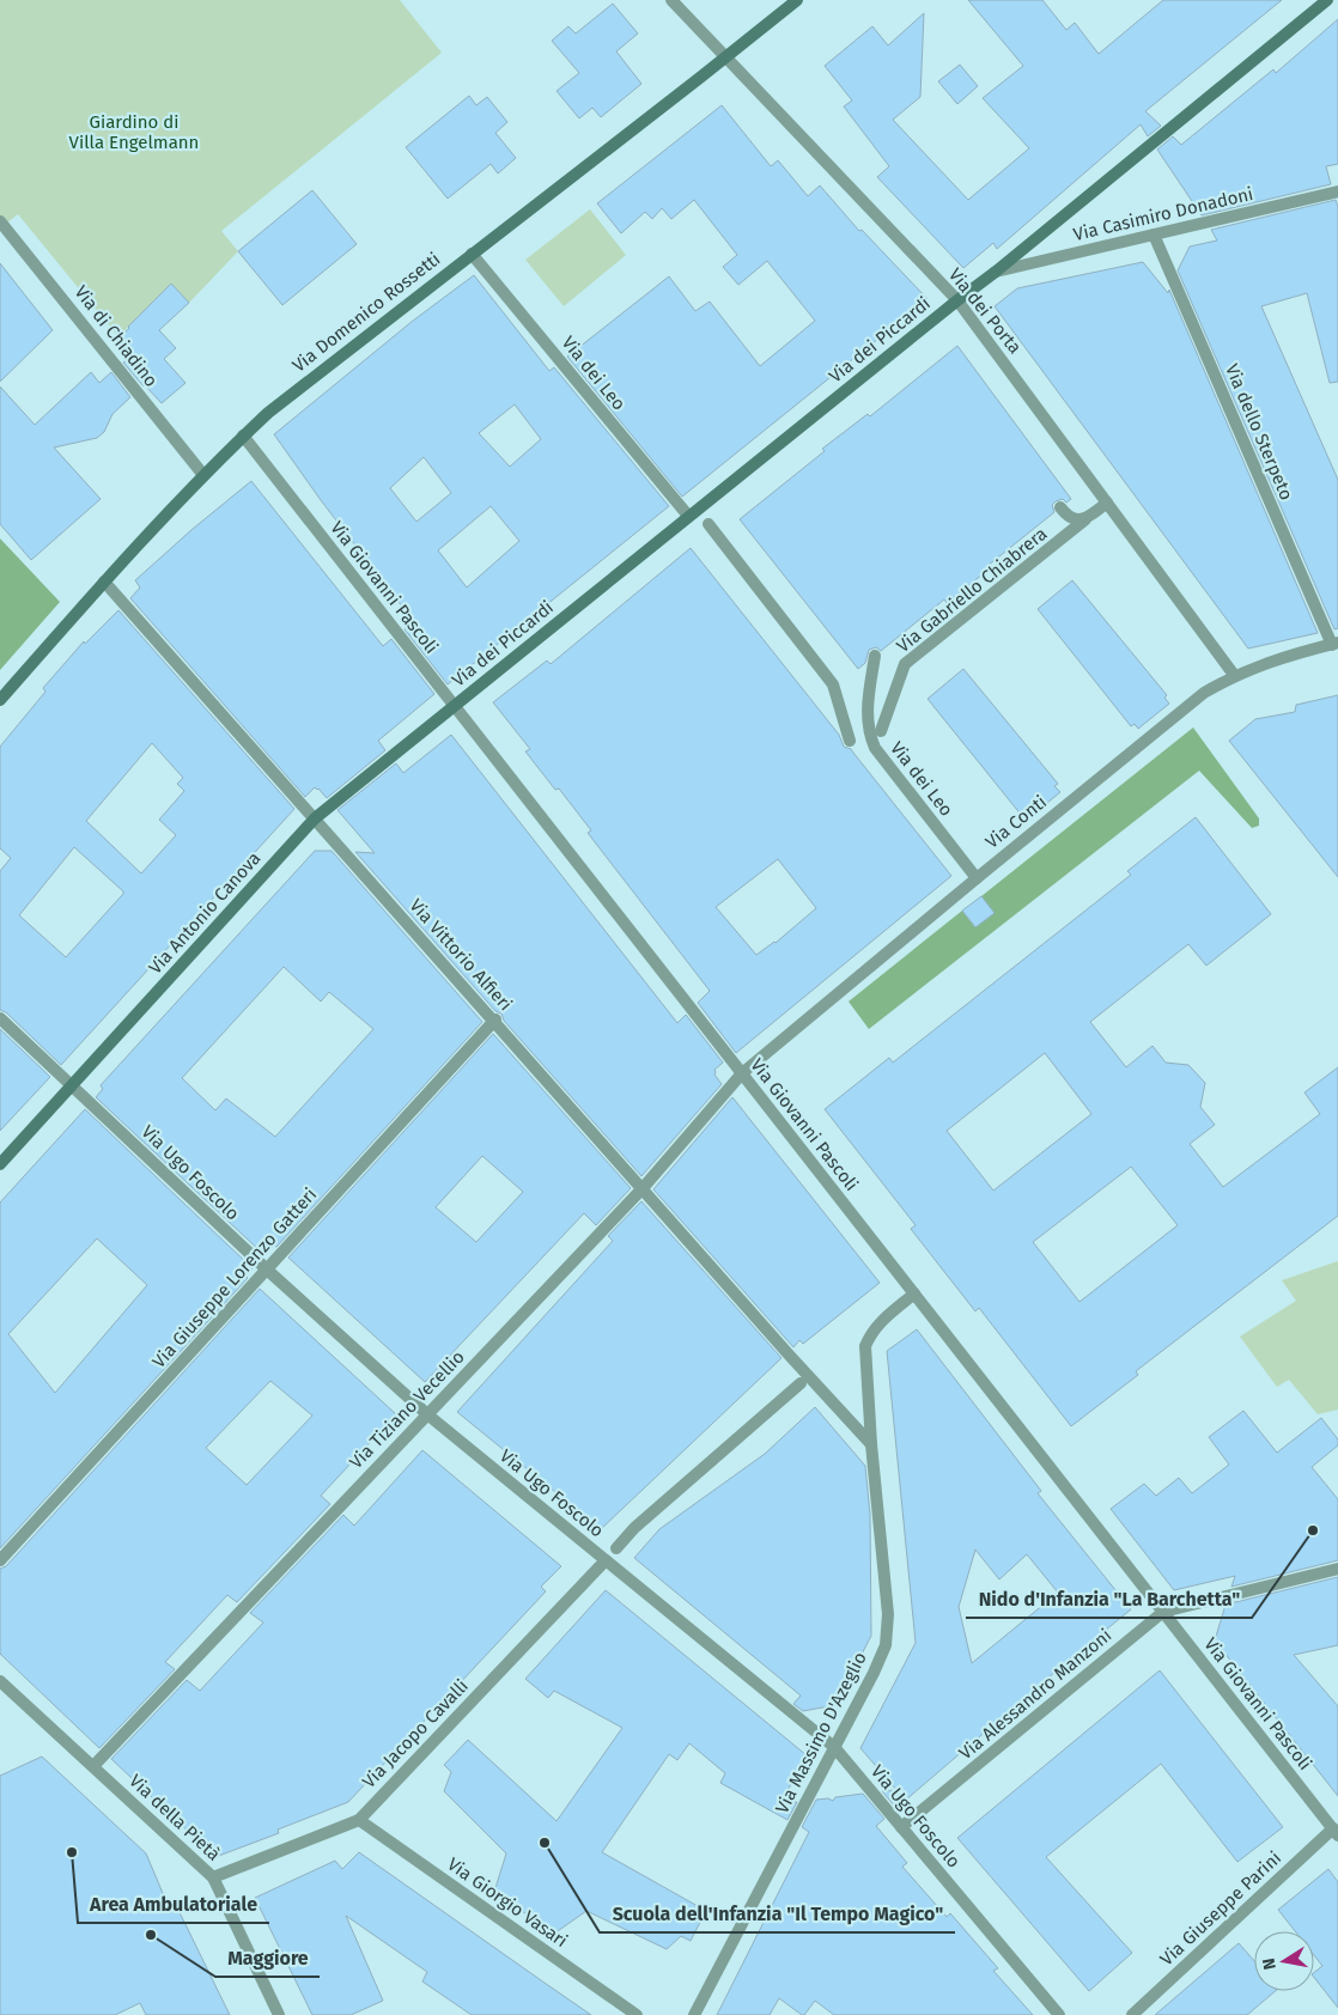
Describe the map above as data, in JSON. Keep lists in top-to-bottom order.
{
  "streets": {
    "main road": ["Via Domenico Rossetti", "Via dei Piccardi", "Via Antonio Canova"],
    "street": [
      "Via Casimiro Donadoni",
      "Via dei Porta",
      "Via di Chiadino",
      "Via dei Leo",
      "Via dello Sterpeto",
      "Via Giovanni Pascoli",
      "Via Gabriello Chiabrera",
      "Via Conti",
      "Via Vittorio Alfieri",
      "Via Ugo Foscolo",
      "Via Giuseppe Lorenzo Gatteri",
      "Via Tiziano Vecellio",
      "Via Alessandro Manzoni",
      "Via Massimo D'Azeglio",
      "Via Jacopo Cavalli",
      "Via della Pietà",
      "Via Giorgio Vasari",
      "Via Giuseppe Parini"
    ]
  },
  "crossings": [
    ["Via Casimiro Donadoni", "Via dei Piccardi"],
    ["Via Casimiro Donadoni", "Via dello Sterpeto"],
    ["Via dei Porta", "Via Domenico Rossetti"],
    ["Via dei Porta", "Via dei Piccardi"],
    ["Via dei Porta", "Via Gabriello Chiabrera"],
    ["Via dei Porta", "Via Conti"],
    ["Via Domenico Rossetti", "Via di Chiadino"],
    ["Via Domenico Rossetti", "Via dei Leo"],
    ["Via Domenico Rossetti", "Via Giovanni Pascoli"],
    ["Via Domenico Rossetti", "Via Vittorio Alfieri"],
    ["Via dei Piccardi", "Via dei Leo"],
    ["Via dei Piccardi", "Via Giovanni Pascoli"],
    ["Via dei Piccardi", "Via Antonio Canova"],
    ["Via dei Leo", "Via Conti"],
    ["Via dello Sterpeto", "Via Conti"],
    ["Via Giovanni Pascoli", "Via Conti"],
    ["Via Giovanni Pascoli", "Via Antonio Canova"],
    ["Via Giovanni Pascoli", "Via Tiziano Vecellio"],
    ["Via Giovanni Pascoli", "Via Alessandro Manzoni"],
    ["Via Giovanni Pascoli", "Via Massimo D'Azeglio"],
    ["Via Giovanni Pascoli", "Via Giuseppe Parini"],
    ["Via Conti", "Via Tiziano Vecellio"],
    ["Via Antonio Canova", "Via Vittorio Alfieri"],
    ["Via Antonio Canova", "Via Ugo Foscolo"],
    ["Via Vittorio Alfieri", "Via Giuseppe Lorenzo Gatteri"],
    ["Via Vittorio Alfieri", "Via Tiziano Vecellio"],
    ["Via Vittorio Alfieri", "Via Massimo D'Azeglio"],
    ["Via Ugo Foscolo", "Via Giuseppe Lorenzo Gatteri"],
    ["Via Ugo Foscolo", "Via Tiziano Vecellio"],
    ["Via Ugo Foscolo", "Via Alessandro Manzoni"],
    ["Via Ugo Foscolo", "Via Massimo D'Azeglio"],
    ["Via Ugo Foscolo", "Via Jacopo Cavalli"],
    ["Via Tiziano Vecellio", "Via della Pietà"],
    ["Via Jacopo Cavalli", "Via della Pietà"],
    ["Via Jacopo Cavalli", "Via Giorgio Vasari"]
  ],
  "parks": ["Giardino di Villa Engelmann"],
  "places": [
    "Nido d'Infanzia \"La Barchetta\"",
    "Scuola dell'Infanzia \"Il Tempo Magico\"",
    "Area Ambulatoriale",
    "Maggiore"
  ],
  "north": "left"
}
